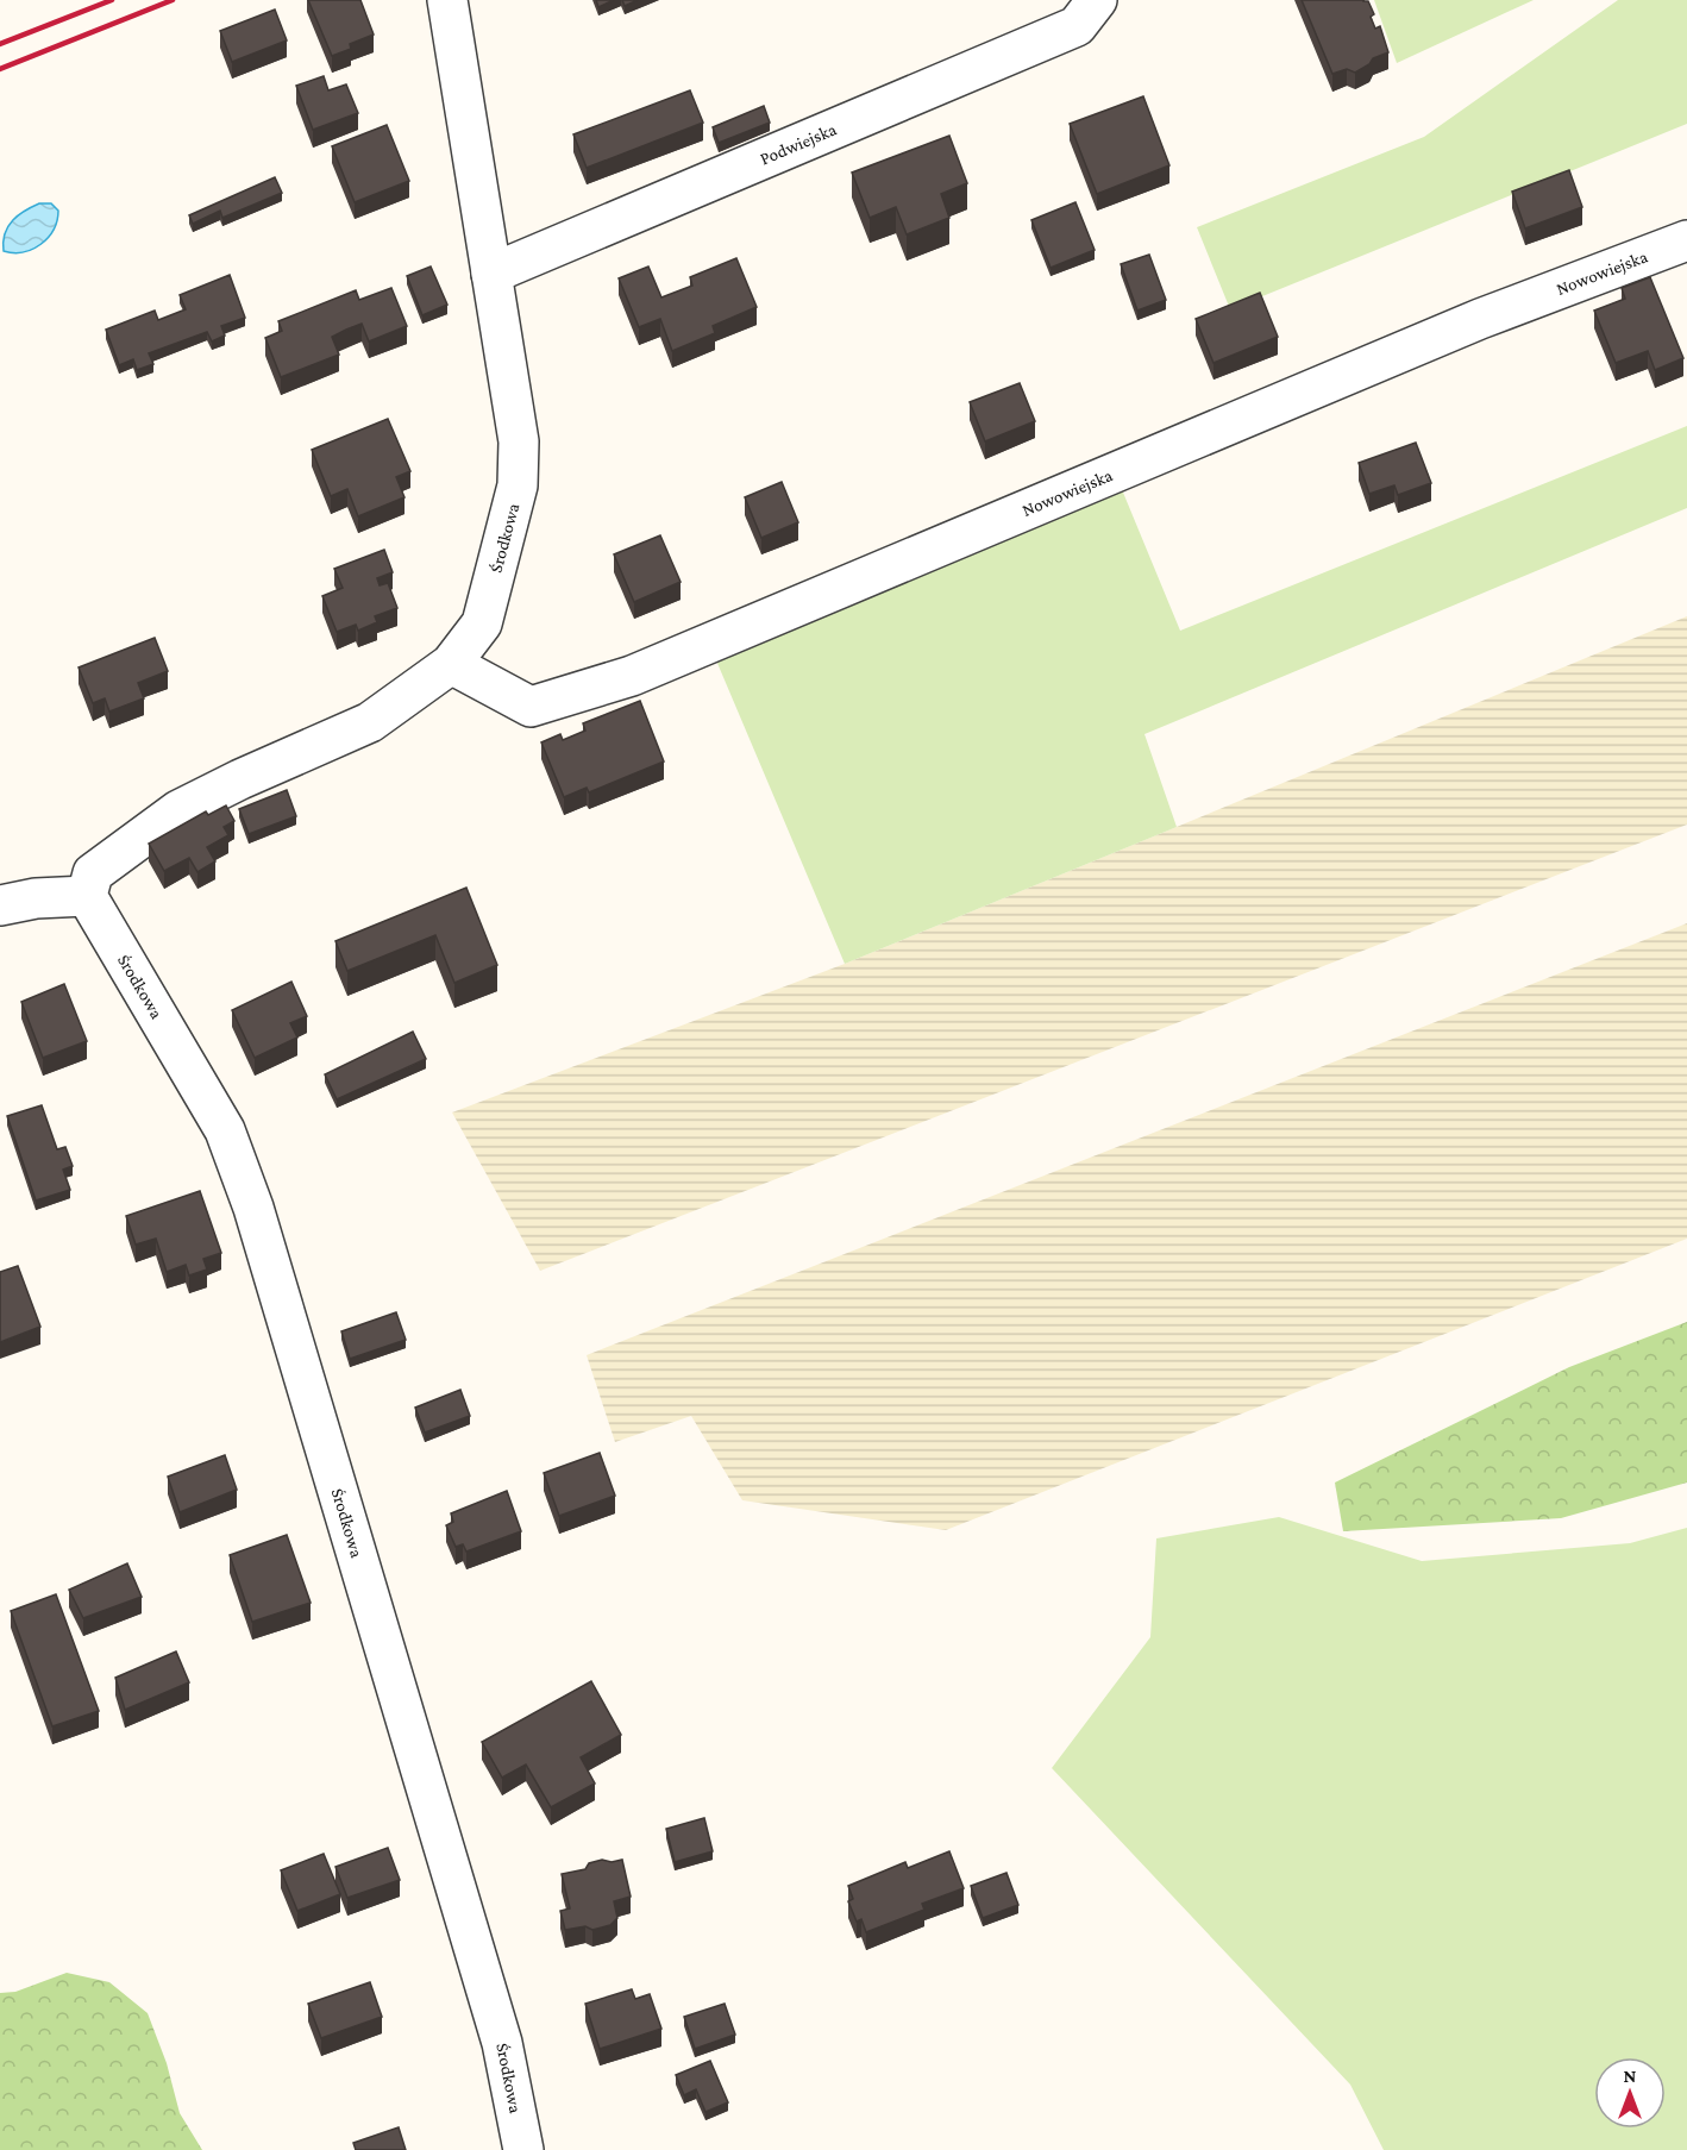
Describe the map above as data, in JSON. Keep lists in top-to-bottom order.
{
  "streets": {
    "street": ["Podwiejska", "Nowowiejska", "Środkowa"]
  },
  "crossings": [
    ["Podwiejska", "Środkowa"],
    ["Nowowiejska", "Środkowa"]
  ],
  "north": "top"
}
